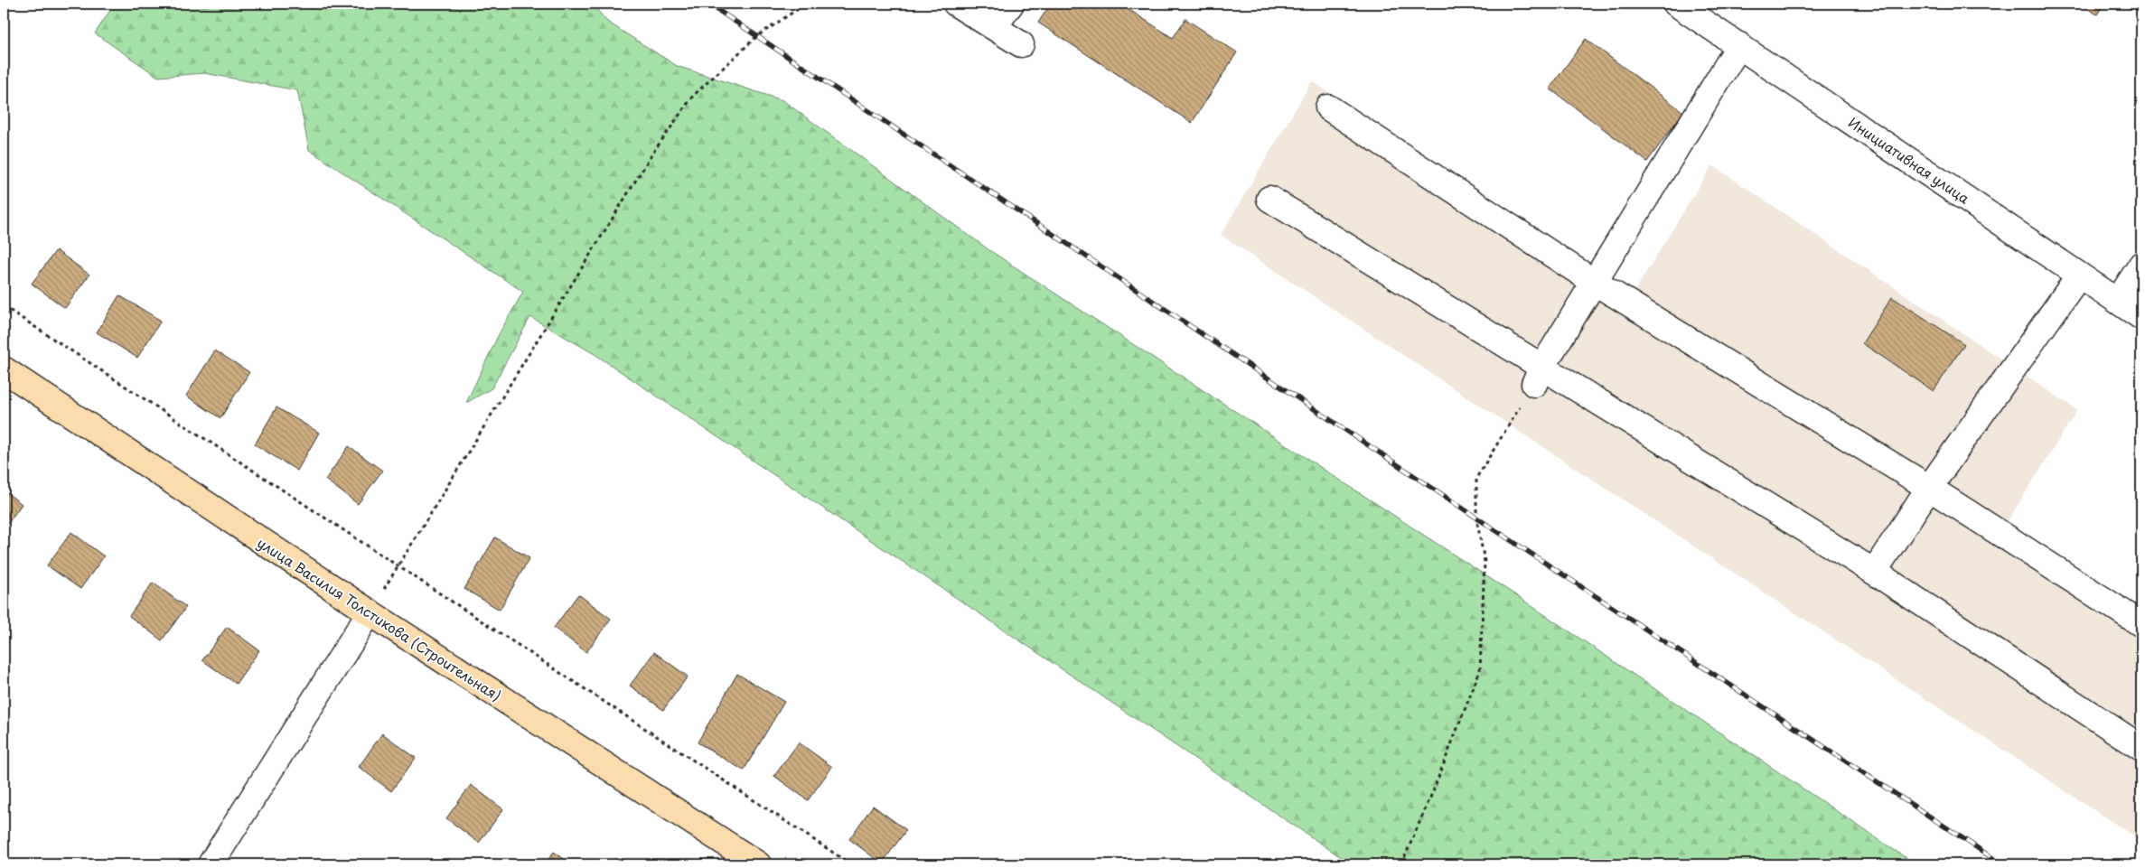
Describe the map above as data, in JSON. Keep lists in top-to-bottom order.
{
  "streets": {
    "main road": ["улица Василия Толстикова (Строительная)"],
    "street": ["Инициативная улица"]
  }
}
